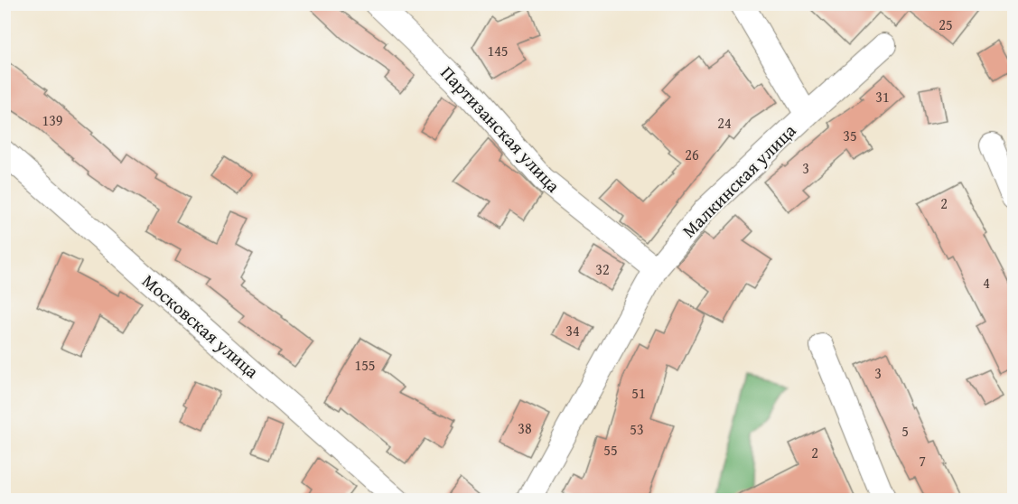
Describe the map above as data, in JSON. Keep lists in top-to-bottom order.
{
  "streets": {
    "street": ["Партизанская улица", "Малкинская улица", "Московская улица"]
  },
  "crossings": [
    ["Партизанская улица", "Малкинская улица"]
  ],
  "house_numbers": [
    "25",
    "145",
    "31",
    "139",
    "24",
    "35",
    "26",
    "3",
    "2",
    "32",
    "4",
    "34",
    "155",
    "3",
    "51",
    "38",
    "53",
    "5",
    "55",
    "2",
    "7"
  ]
}
